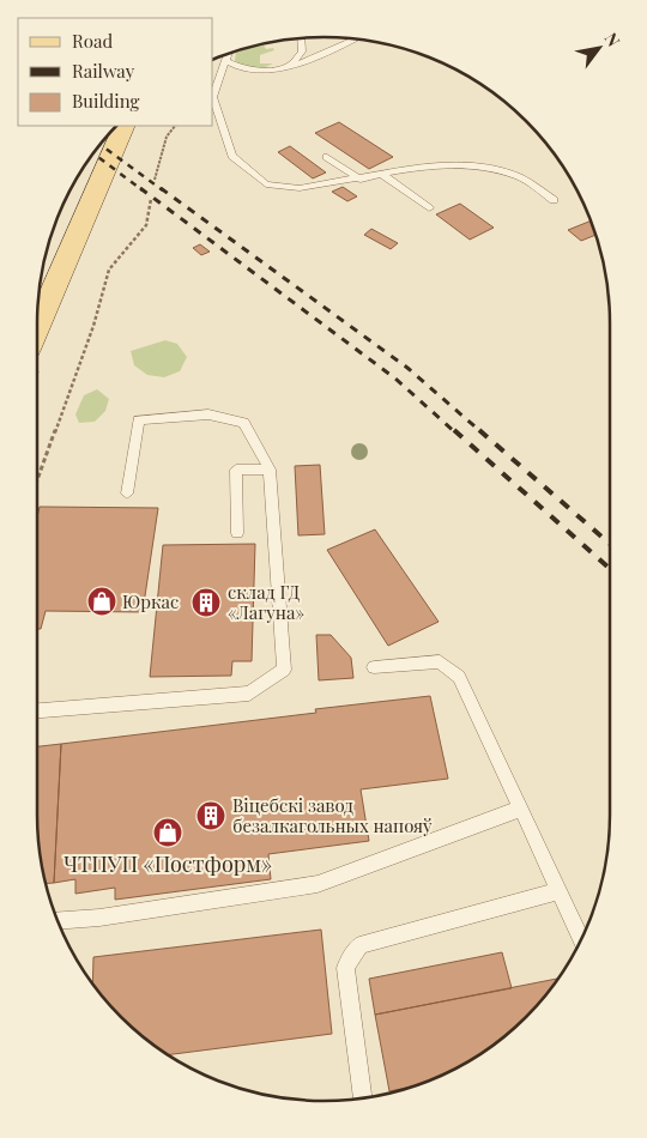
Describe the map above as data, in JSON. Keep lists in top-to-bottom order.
{
  "places": {
    "shop": ["Юркас", "ЧТПУП «Постформ»"],
    "building": ["склад ГД «Лагуна»", "Віцебскі завод безалкагольных напояў"]
  },
  "legend": ["Road", "Railway", "Building"],
  "north": "top right"
}
